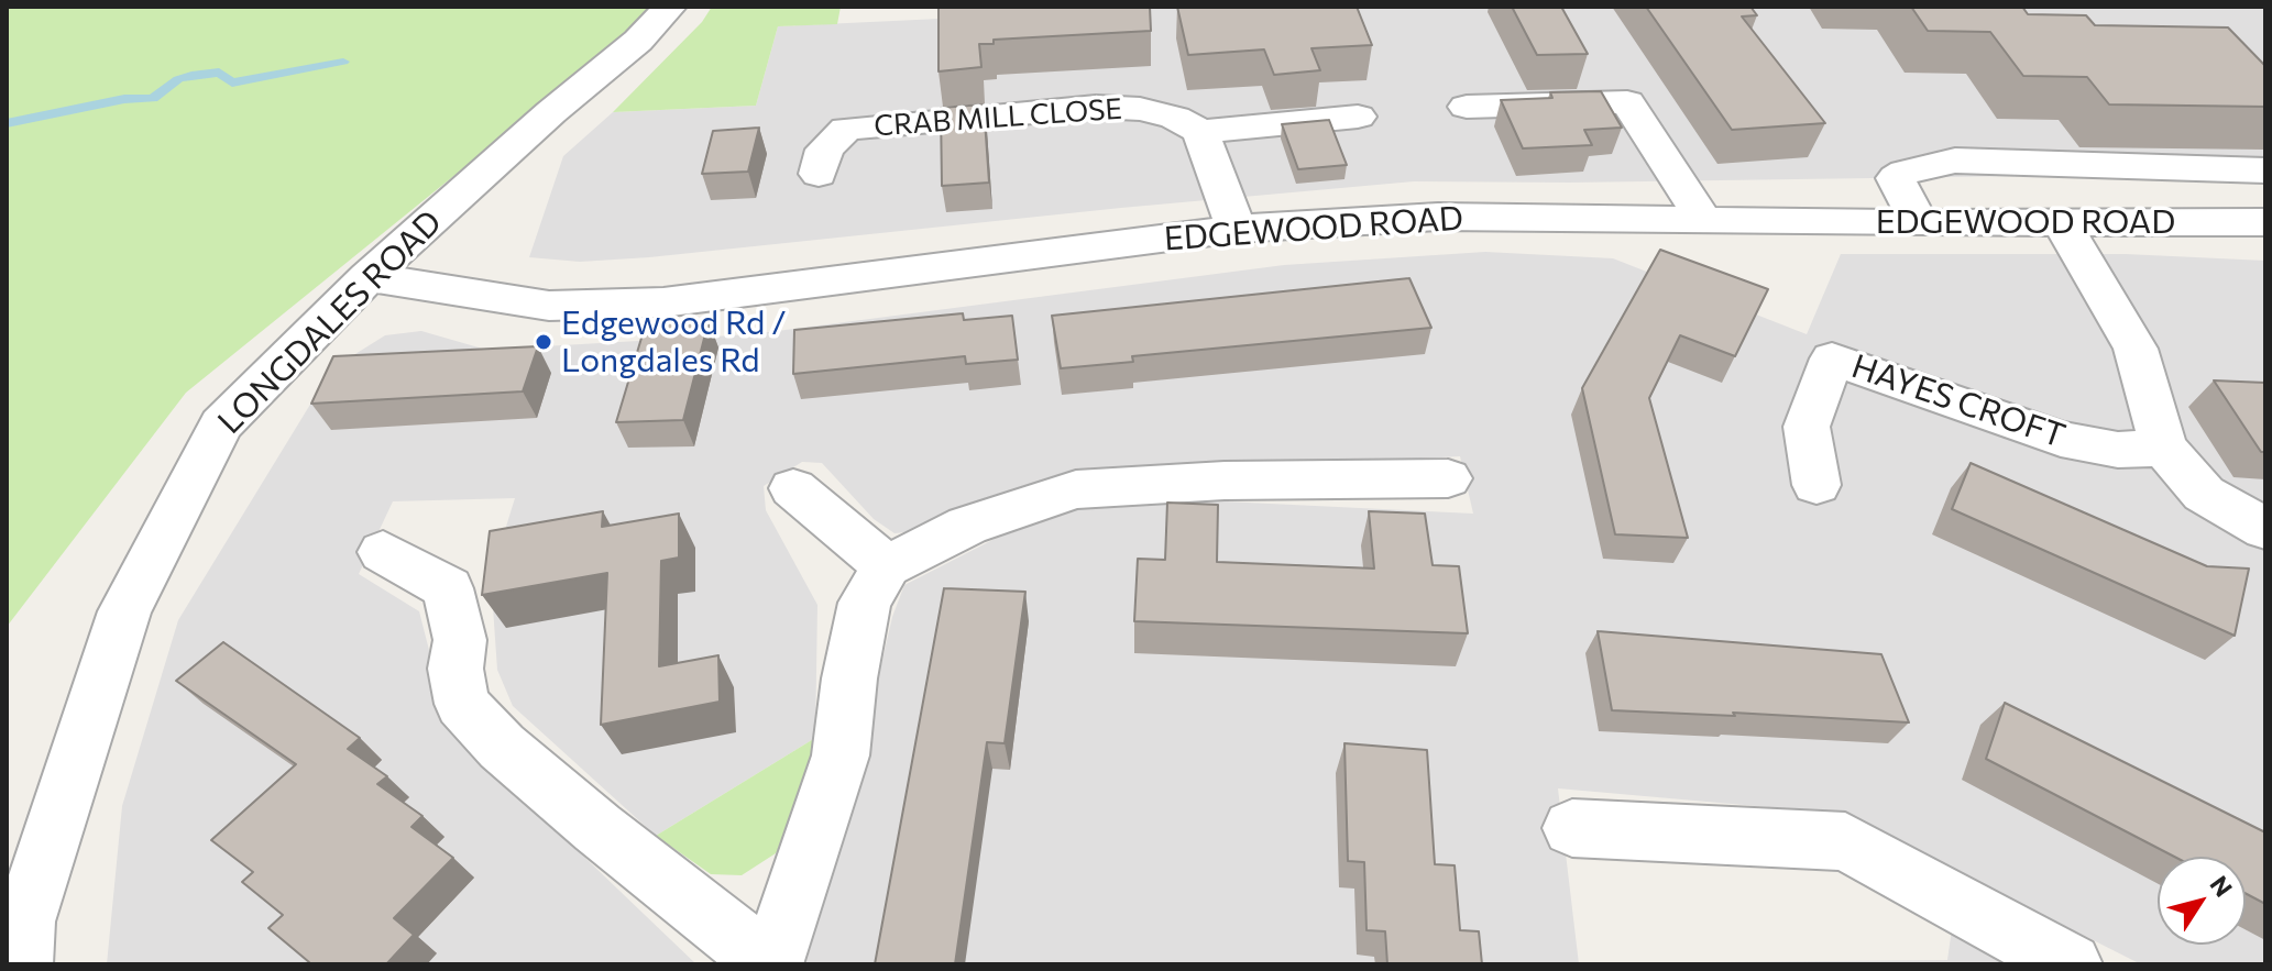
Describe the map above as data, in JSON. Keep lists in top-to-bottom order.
{
  "streets": {
    "street": [
      "CRAB MILL CLOSE",
      "EDGEWOOD ROAD",
      "LONGDALES ROAD",
      "HAYES CROFT"
    ]
  },
  "crossings": [
    ["EDGEWOOD ROAD", "LONGDALES ROAD"]
  ],
  "places": ["Edgewood Rd / Longdales Rd"],
  "north": "top right"
}
